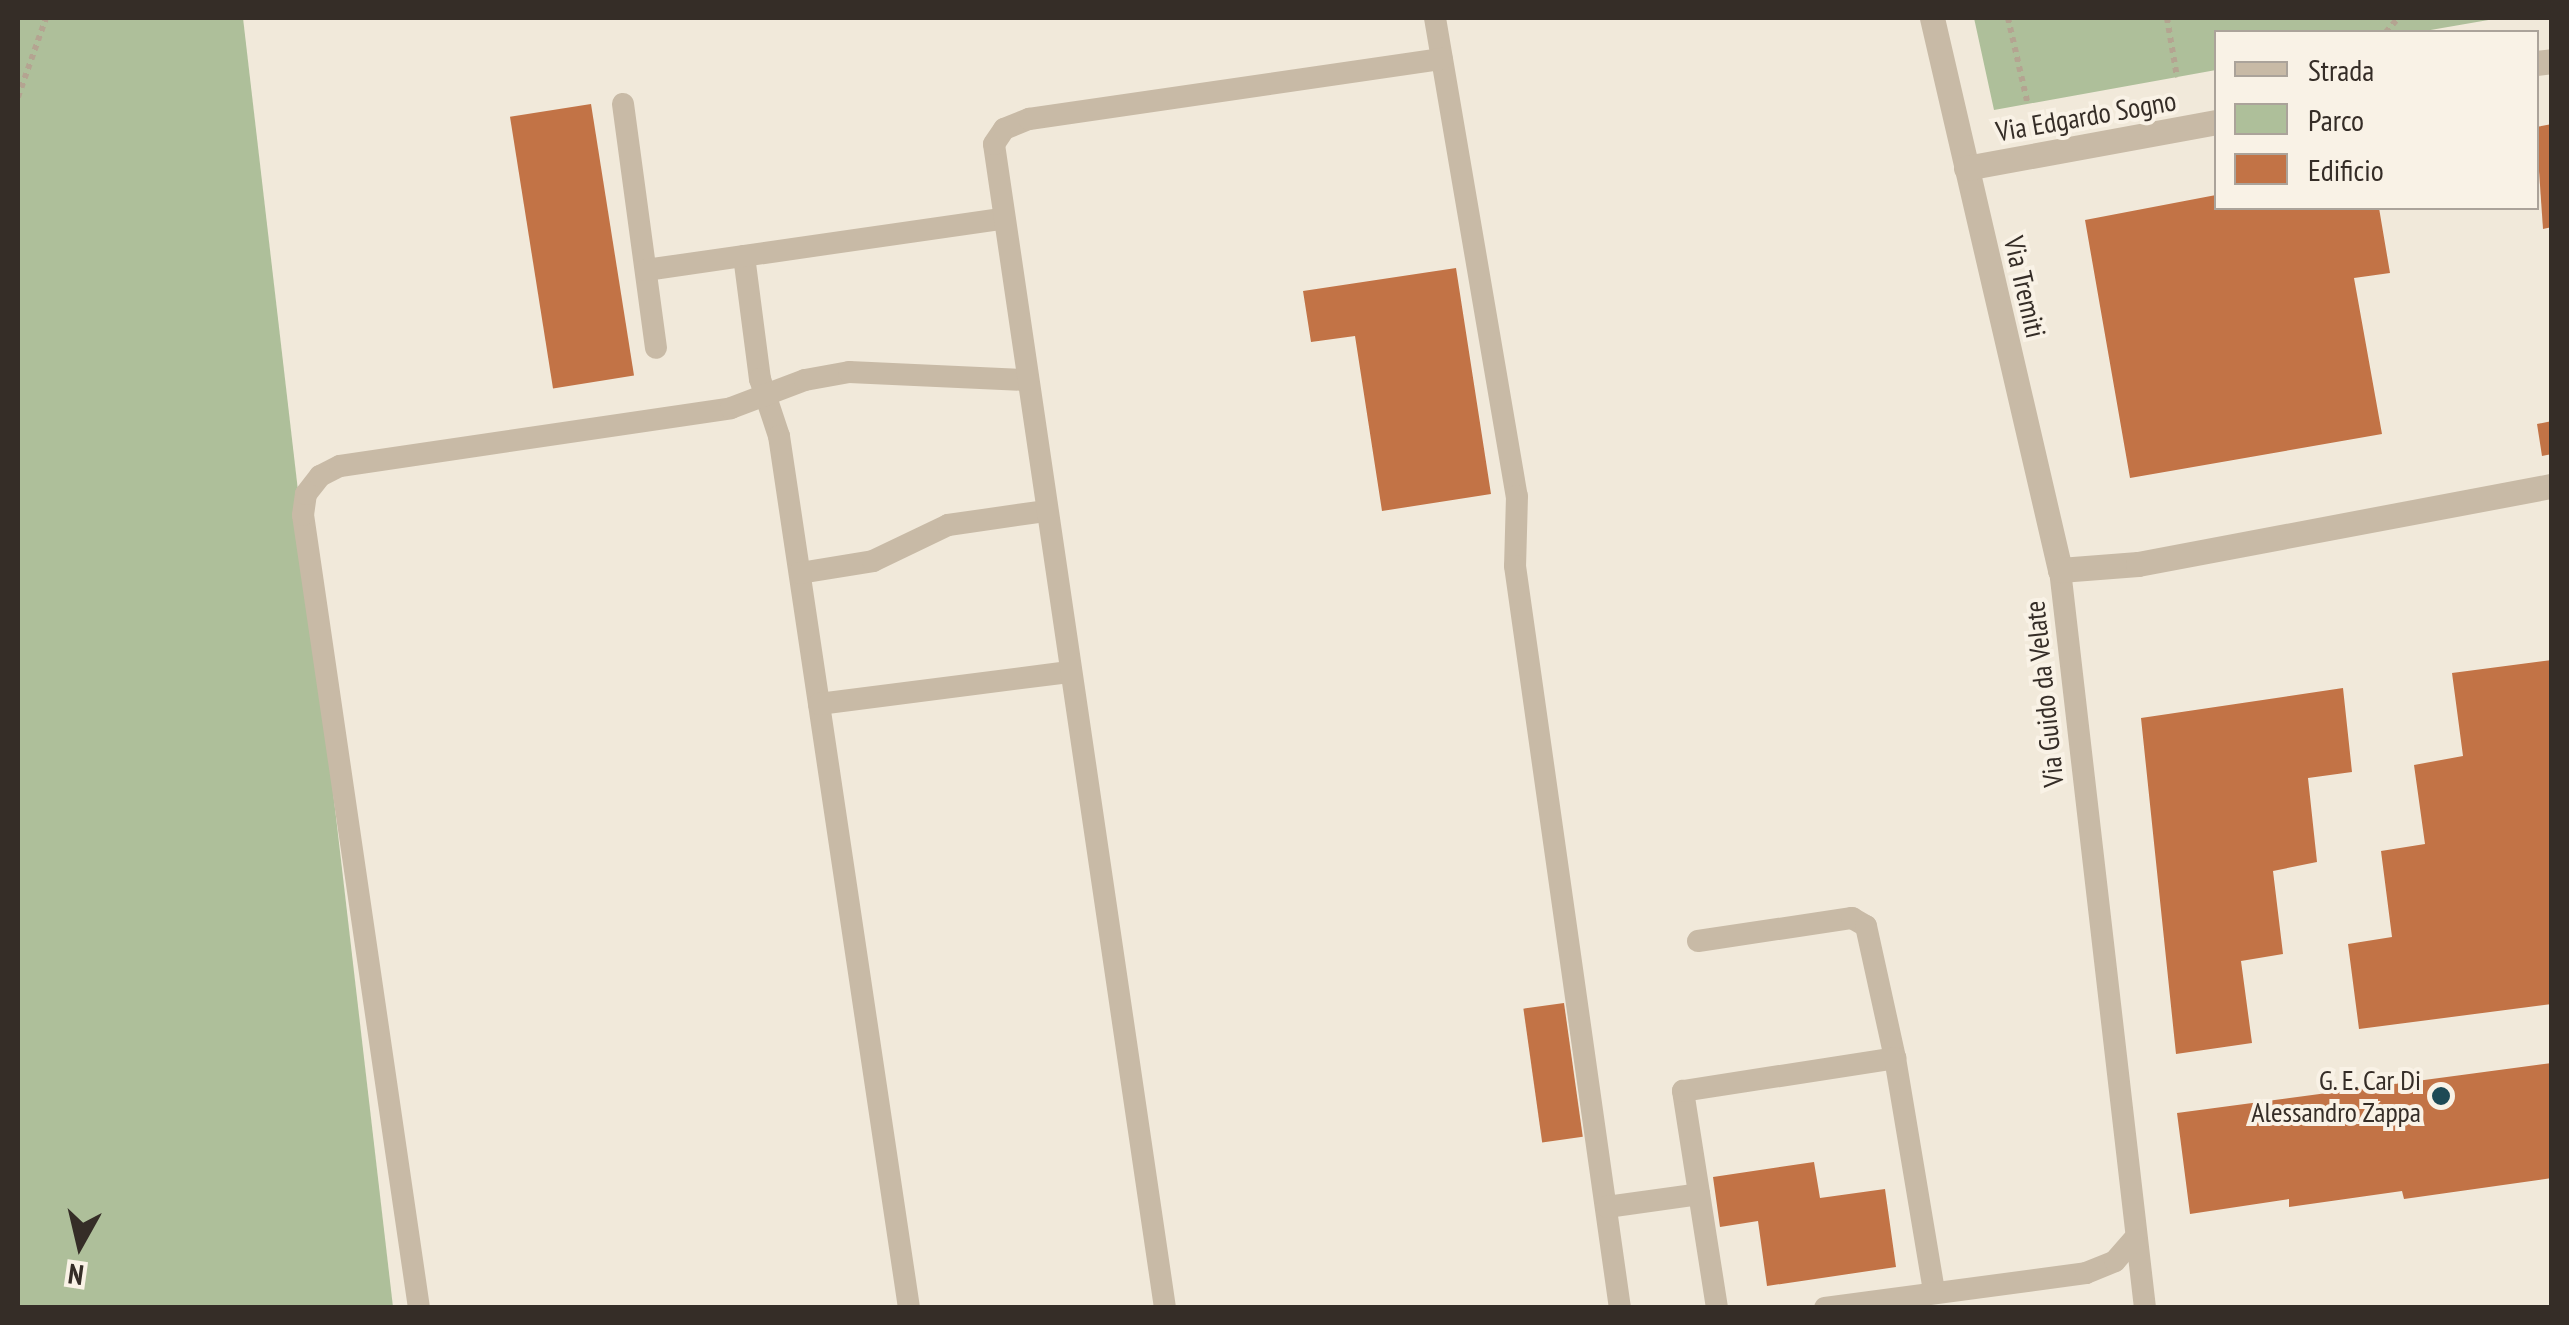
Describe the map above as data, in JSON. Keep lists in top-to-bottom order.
{
  "streets": {
    "street": ["Via Edgardo Sogno", "Via Tremiti", "Via Guido da Velate"]
  },
  "crossings": [
    ["Via Edgardo Sogno", "Via Tremiti"],
    ["Via Tremiti", "Via Guido da Velate"]
  ],
  "places": ["G. E. Car Di Alessandro Zappa"],
  "legend": ["Strada", "Parco", "Edificio"],
  "north": "bottom"
}
